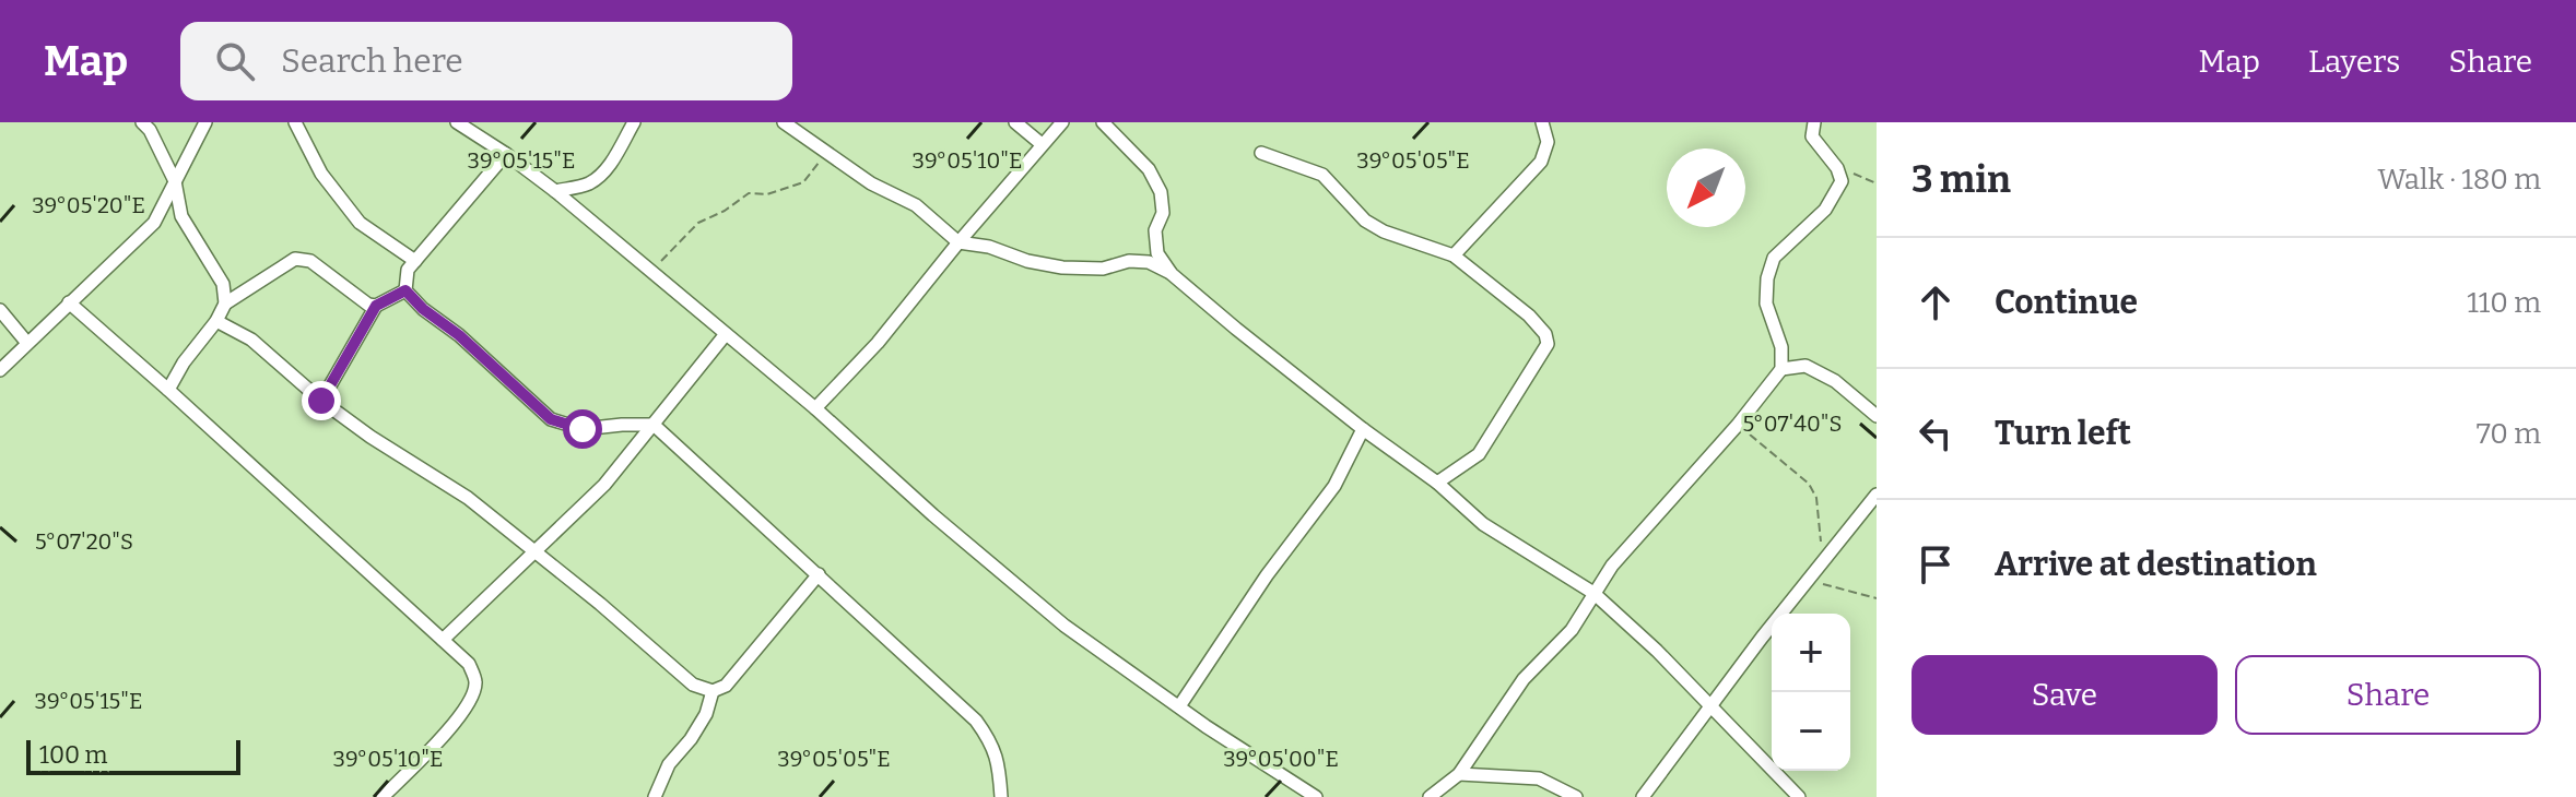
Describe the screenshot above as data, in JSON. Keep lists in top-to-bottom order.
{
  "scale_bar": "100 m",
  "north": "bottom left",
  "page": {
    "header": "Map",
    "search": "Search here",
    "nav": ["Map", "Layers", "Share"],
    "heading": ["3 min", "Walk · 180 m"],
    "list": [
      ["Continue", "110 m"],
      ["Turn left", "70 m"],
      "Arrive at destination"
    ],
    "map_buttons": ["+", "−"],
    "buttons": ["Save", "Share"],
    "scale": "100 m"
  },
  "coordinates": [
    "39°05'15\"E",
    "39°05'10\"E",
    "39°05'05\"E",
    "39°05'20\"E",
    "5°07'40\"S",
    "5°07'20\"S",
    "39°05'00\"E"
  ]
}
